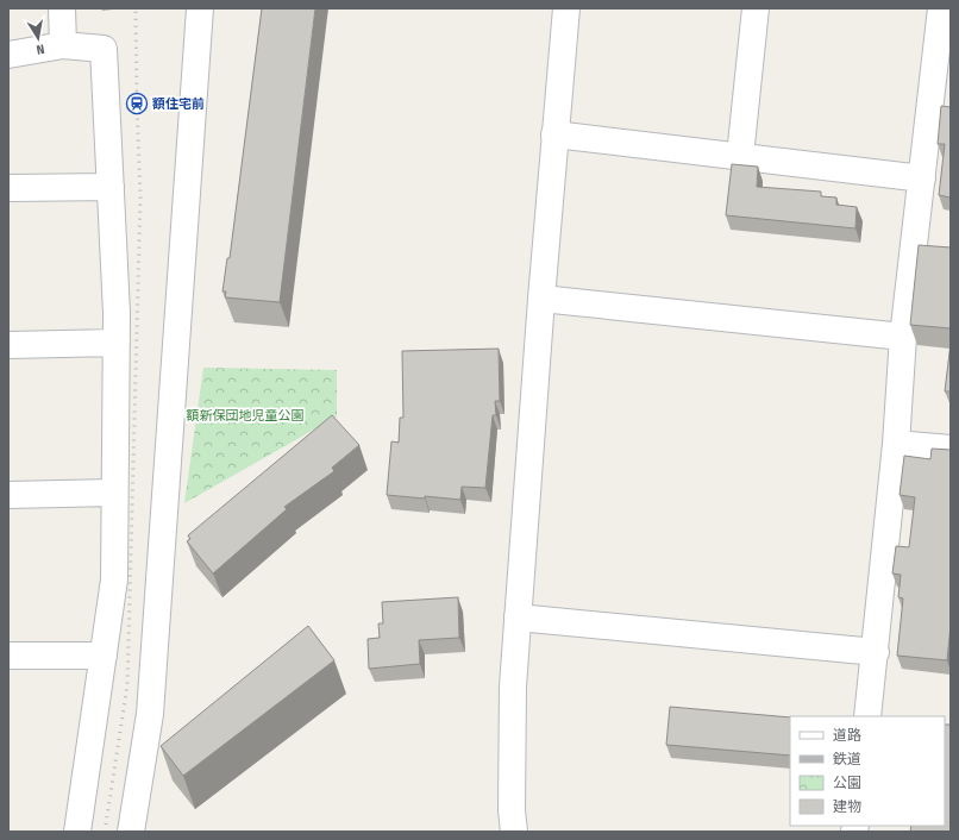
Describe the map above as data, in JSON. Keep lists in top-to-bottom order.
{
  "parks": ["額新保団地児童公園"],
  "places": {
    "station": ["額住宅前"]
  },
  "legend": [
    "道路",
    "鉄道",
    "公園",
    "建物"
  ],
  "north": "bottom"
}
